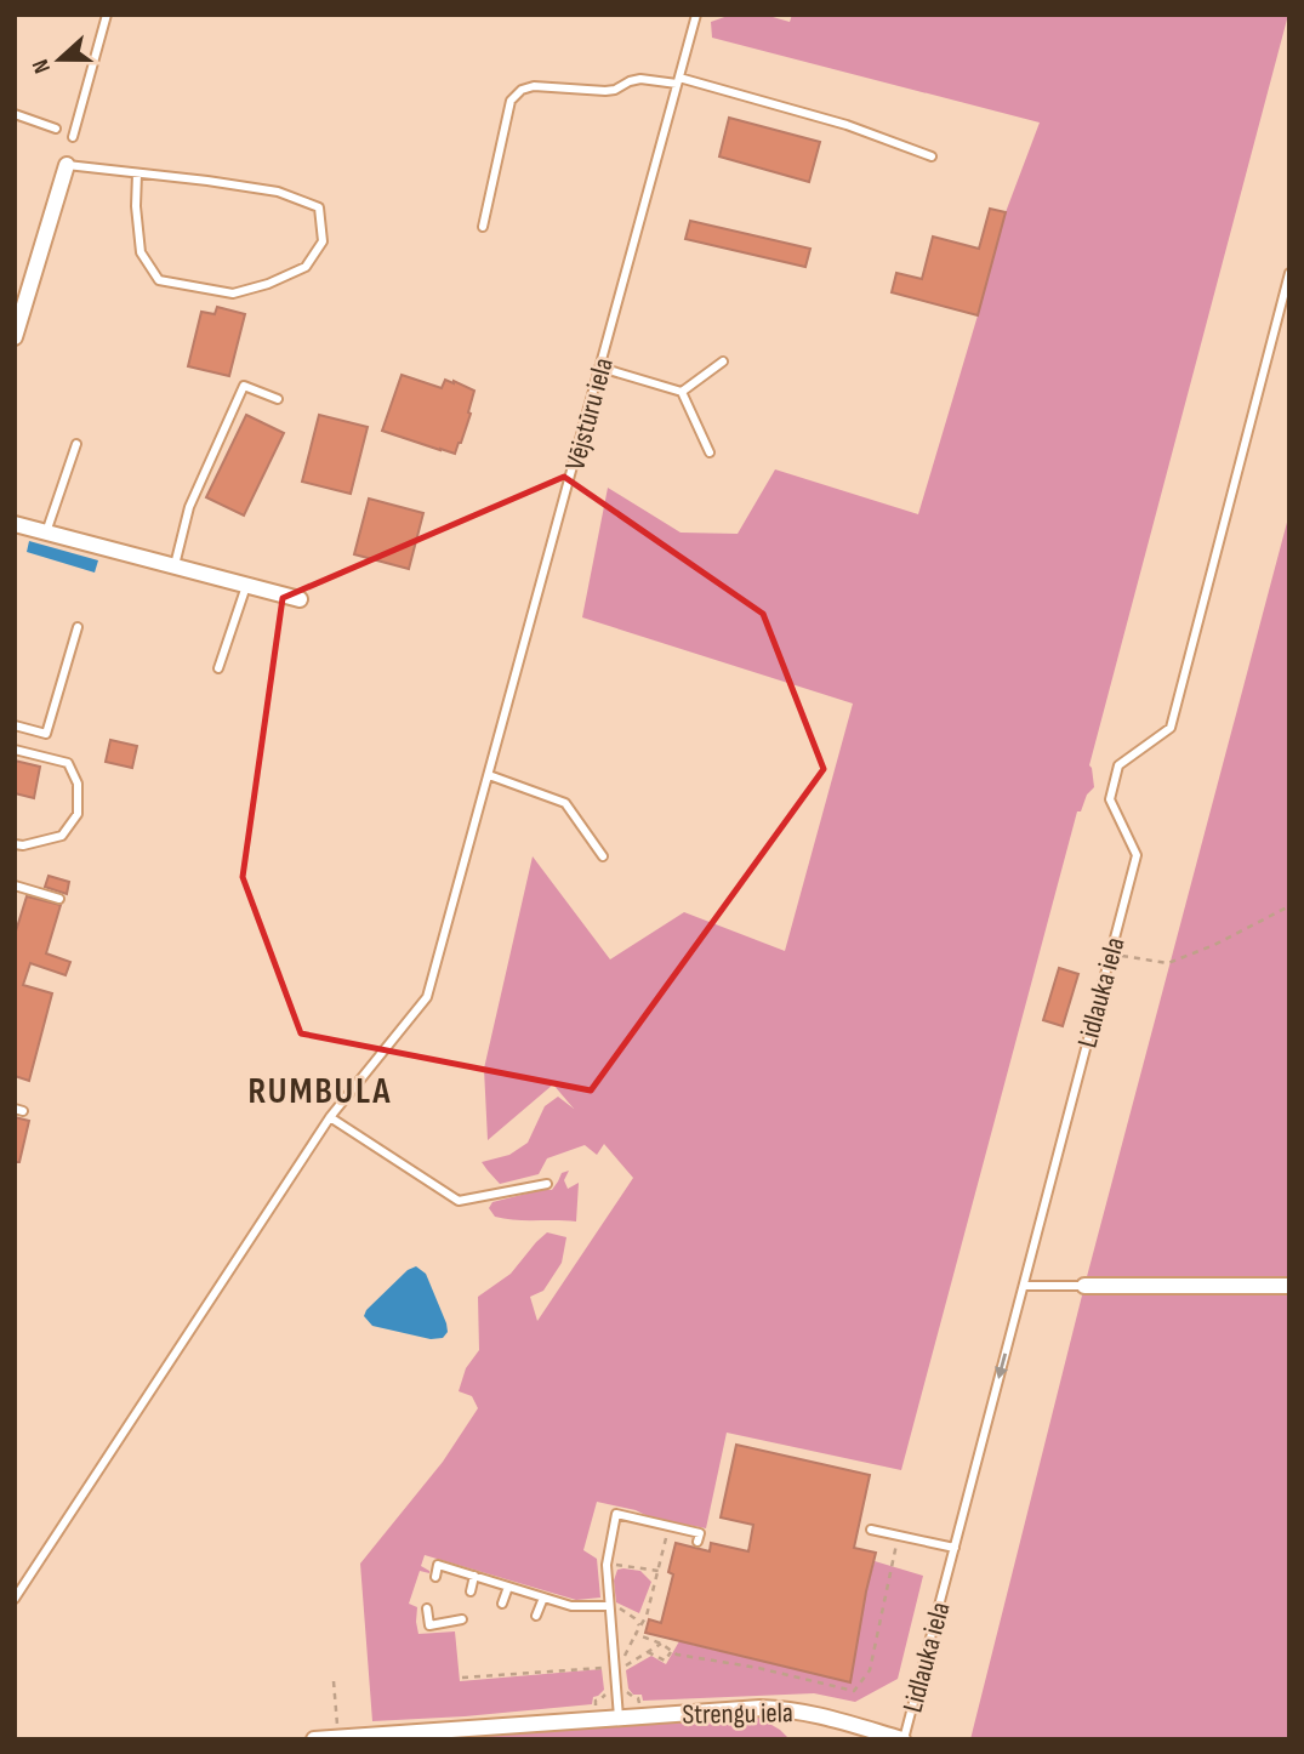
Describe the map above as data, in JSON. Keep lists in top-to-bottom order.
{
  "streets": {
    "street": ["Strengu iela"],
    "lane": ["Vējstūru iela", "Lidlauka iela"]
  },
  "crossings": [
    ["Lidlauka iela", "Strengu iela"]
  ],
  "districts": ["RUMBULA"],
  "north": "left"
}
